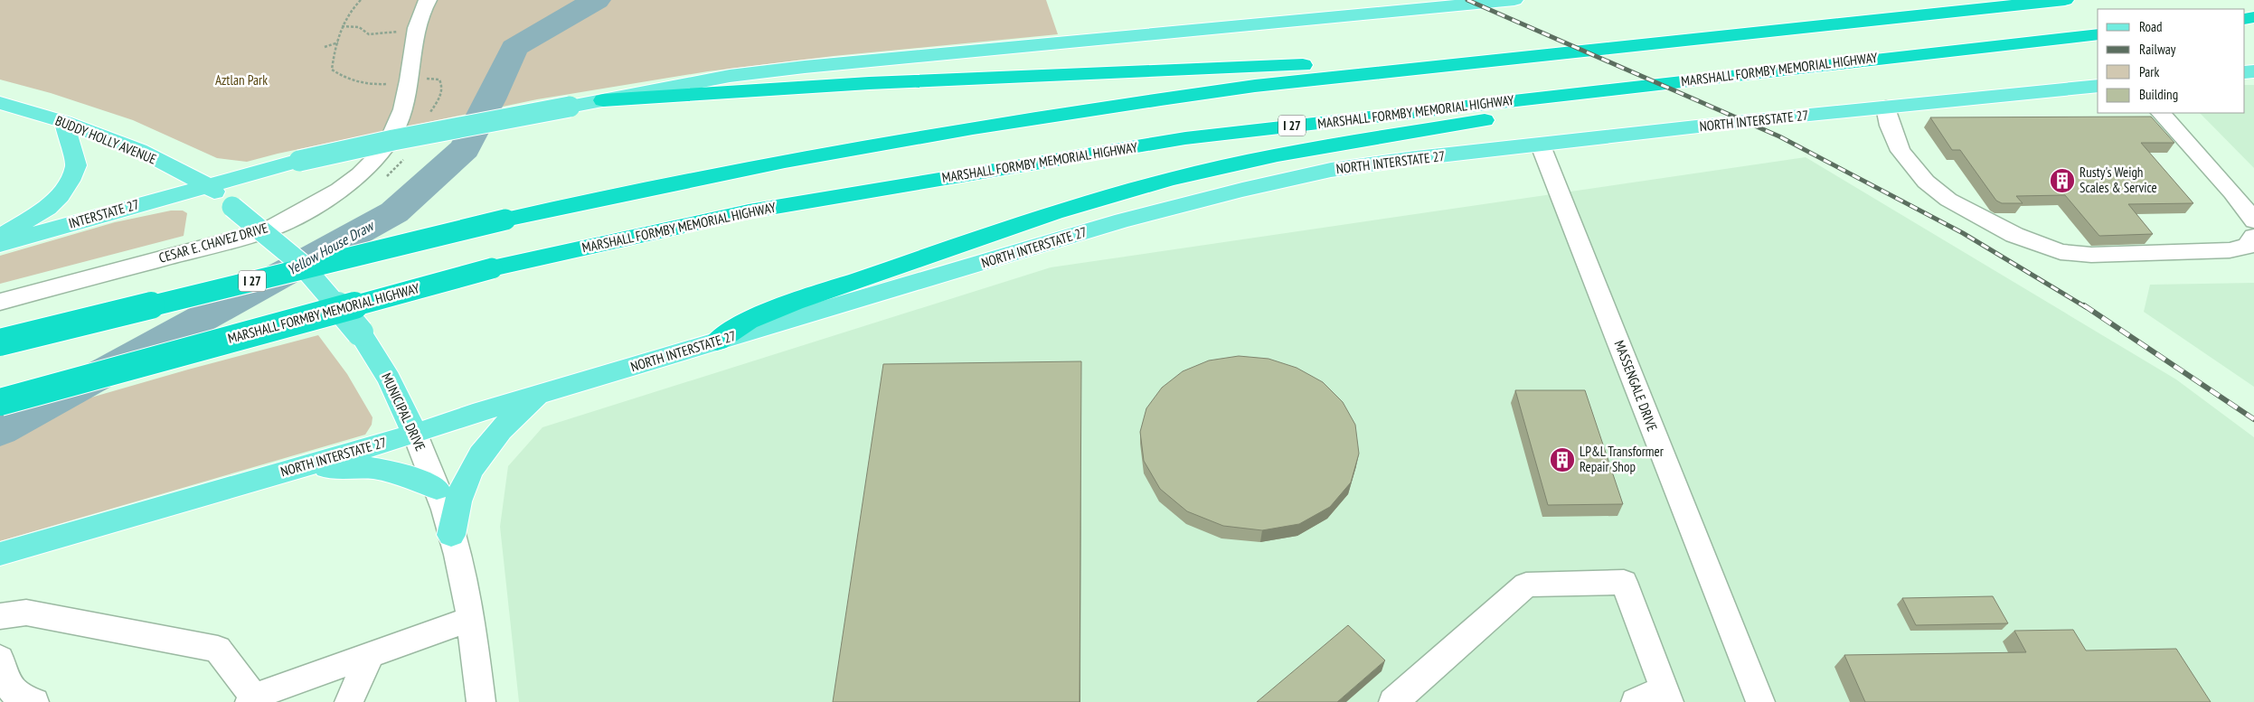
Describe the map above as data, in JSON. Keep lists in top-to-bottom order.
{
  "streets": {
    "highway": ["MARSHALL FORMBY MEMORIAL HIGHWAY", "I 27"],
    "main road": [
      "NORTH INTERSTATE 27",
      "BUDDY HOLLY AVENUE",
      "INTERSTATE 27",
      "MUNICIPAL DRIVE"
    ],
    "street": ["CESAR E. CHAVEZ DRIVE", "MASSENGALE DRIVE"]
  },
  "crossings": [
    ["NORTH INTERSTATE 27", "MASSENGALE DRIVE"],
    ["NORTH INTERSTATE 27", "MUNICIPAL DRIVE"],
    ["BUDDY HOLLY AVENUE", "INTERSTATE 27"],
    ["BUDDY HOLLY AVENUE", "MUNICIPAL DRIVE"],
    ["INTERSTATE 27", "MUNICIPAL DRIVE"]
  ],
  "water": ["Yellow House Draw"],
  "parks": ["Aztlan Park"],
  "places": {
    "building": ["Rusty's Weigh Scales & Service", "LP&L Transformer Repair Shop"]
  },
  "legend": [
    "Road",
    "Railway",
    "Park",
    "Building"
  ]
}
